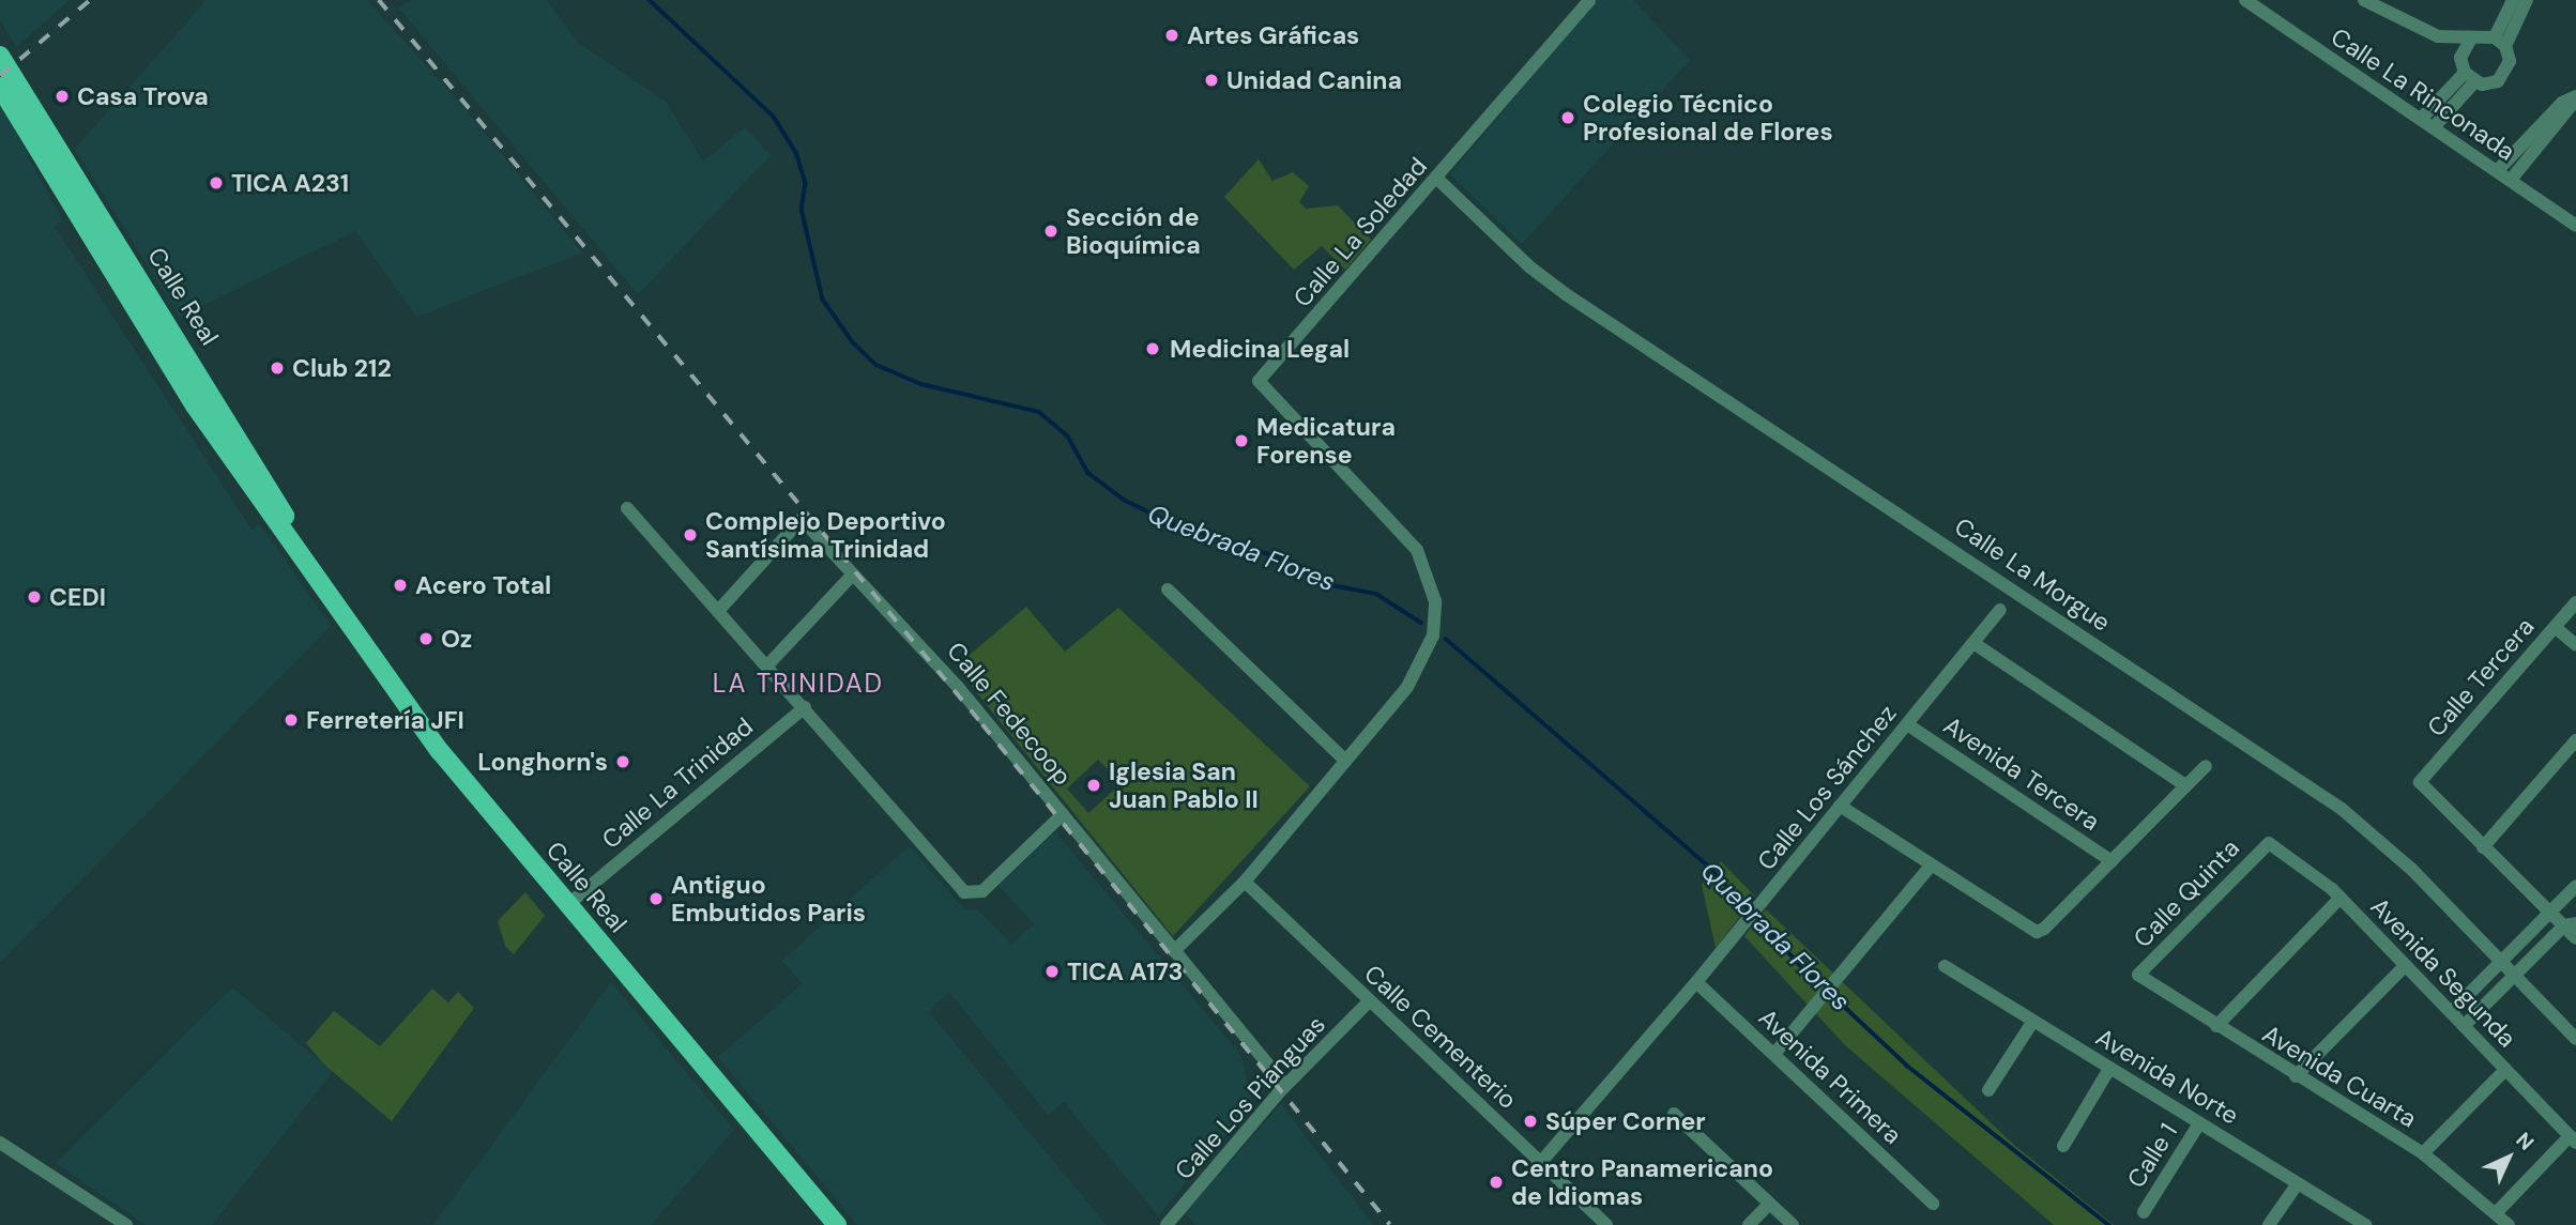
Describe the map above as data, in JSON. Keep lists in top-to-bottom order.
{
  "streets": {
    "main road": ["Calle Real"],
    "street": [
      "Calle La Rinconada",
      "Calle La Soledad",
      "Calle La Morgue",
      "Calle Tercera",
      "Calle Fedecoop",
      "Avenida Tercera",
      "Calle La Trinidad",
      "Calle Los Sánchez",
      "Calle Quinta",
      "Avenida Segunda",
      "Calle Cementerio",
      "Avenida Primera",
      "Avenida Norte",
      "Avenida Cuarta",
      "Calle Los Pianguas",
      "Calle 1"
    ]
  },
  "crossings": [
    ["Calle La Soledad", "Calle La Morgue"],
    ["Calle La Soledad", "Calle Fedecoop"],
    ["Calle La Soledad", "Calle Cementerio"],
    ["Calle Real", "Calle La Trinidad"],
    ["Calle Fedecoop", "Calle Los Pianguas"],
    ["Avenida Tercera", "Calle Los Sánchez"],
    ["Calle Los Sánchez", "Calle Cementerio"],
    ["Calle Los Sánchez", "Avenida Primera"],
    ["Calle Quinta", "Avenida Segunda"],
    ["Calle Quinta", "Avenida Cuarta"],
    ["Calle Cementerio", "Calle Los Pianguas"],
    ["Avenida Norte", "Calle 1"]
  ],
  "districts": ["LA TRINIDAD"],
  "water": ["Quebrada Flores"],
  "places": [
    "Artes Gráficas",
    "Unidad Canina",
    "Casa Trova",
    "Colegio Técnico Profesional de Flores",
    "TICA A231",
    "Sección de Bioquímica",
    "Medicina Legal",
    "Club 212",
    "Medicatura Forense",
    "Complejo Deportivo Santísima Trinidad",
    "Acero Total",
    "CEDI",
    "Oz",
    "Ferretería JFI",
    "Longhorn's",
    "Iglesia San Juan Pablo II",
    "Antiguo Embutidos Paris",
    "TICA A173",
    "Súper Corner",
    "Centro Panamericano de Idiomas"
  ],
  "north": "top right"
}
